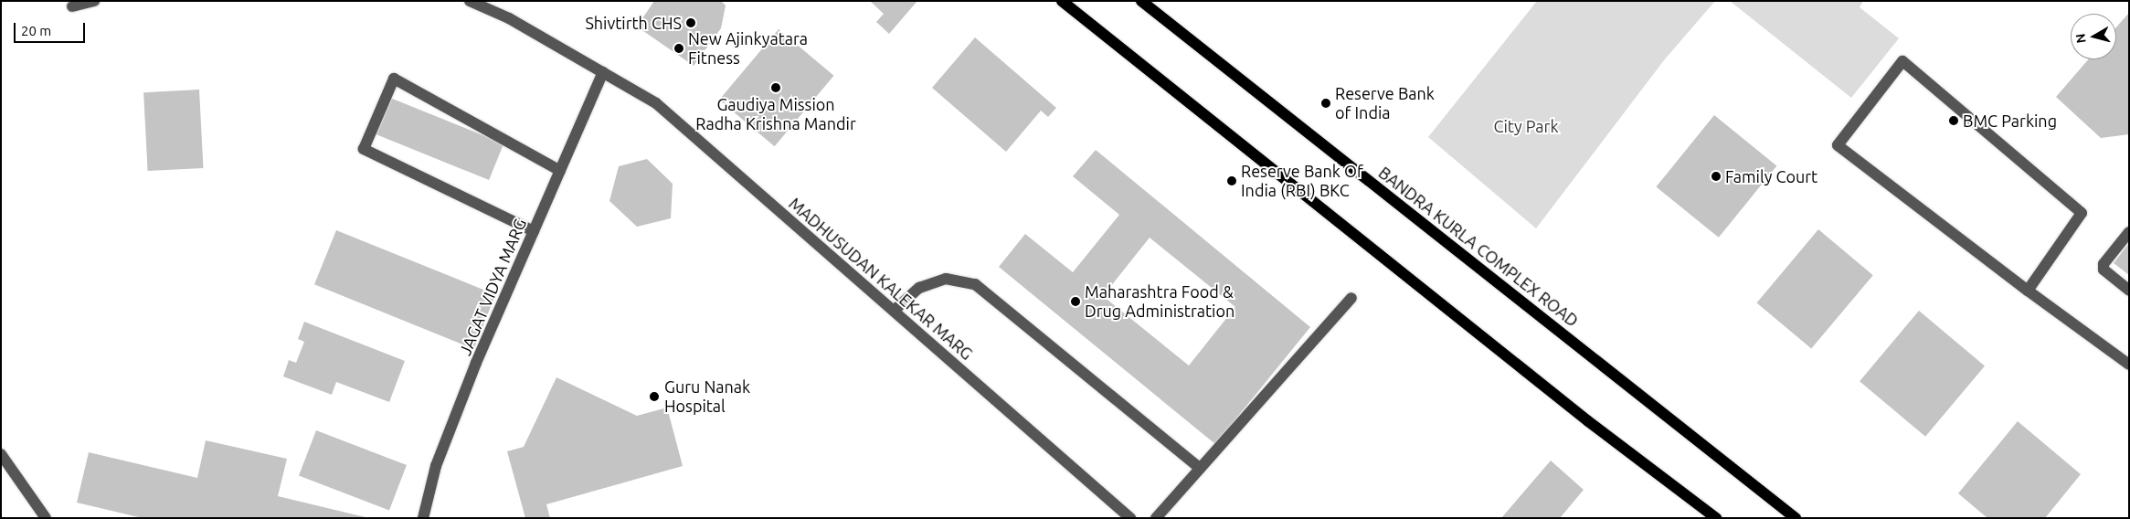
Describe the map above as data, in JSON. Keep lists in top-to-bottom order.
{
  "streets": {
    "main road": ["BANDRA KURLA COMPLEX ROAD"],
    "street": ["MADHUSUDAN KALEKAR MARG", "JAGAT VIDYA MARG"]
  },
  "crossings": [
    ["MADHUSUDAN KALEKAR MARG", "JAGAT VIDYA MARG"]
  ],
  "parks": ["City Park"],
  "places": [
    "Shivtirth CHS",
    "New Ajinkyatara Fitness",
    "Gaudiya Mission Radha Krishna Mandir",
    "Reserve Bank of India",
    "BMC Parking",
    "Family Court",
    "Reserve Bank Of India (RBI) BKC",
    "Maharashtra Food & Drug Administration",
    "Guru Nanak Hospital"
  ],
  "scale_bar": "20 m",
  "north": "left"
}
